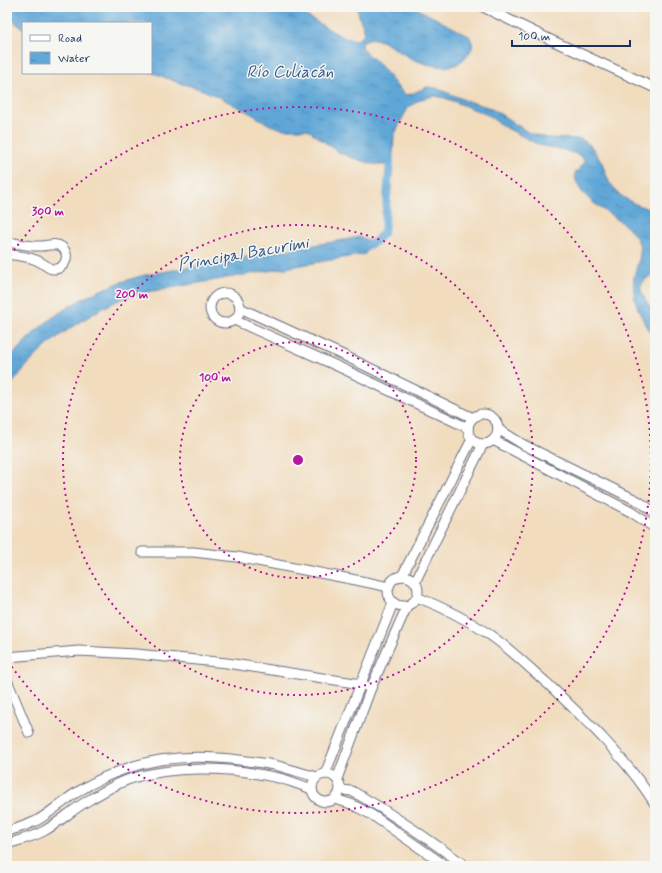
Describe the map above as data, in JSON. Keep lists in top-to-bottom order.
{
  "water": ["Río Culiacán", "Principal Bacurimi"],
  "legend": ["Road", "Water"],
  "scale_bar": "100 m",
  "rings": ["300 m", "200 m", "100 m"]
}
